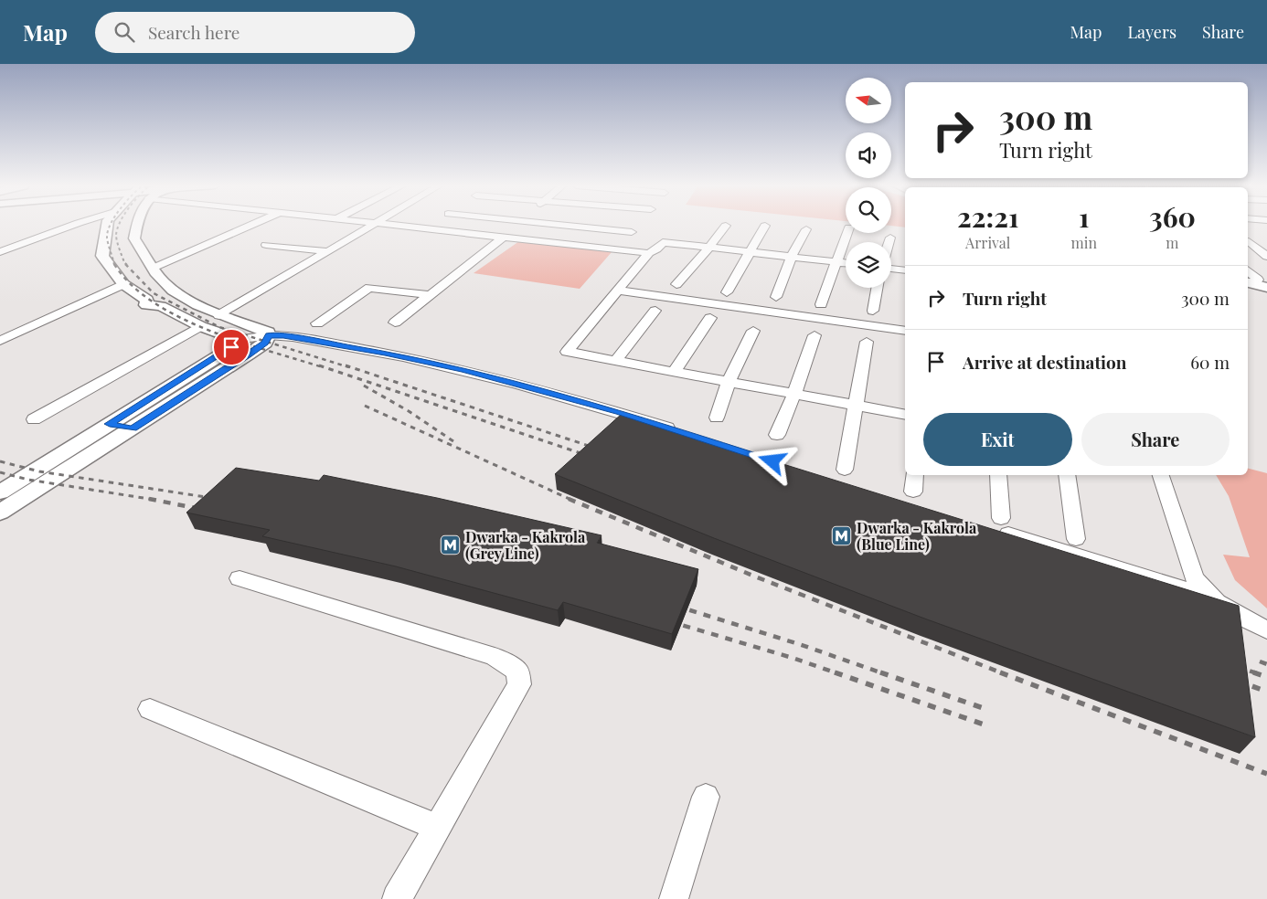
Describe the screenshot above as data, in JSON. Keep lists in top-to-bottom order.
{
  "places": {
    "metro station": ["Dwarka - Kakrola (Blue Line)", "Dwarka - Kakrola (Grey Line)"]
  },
  "north": "left",
  "page": {
    "header": "Map",
    "search": "Search here",
    "nav": ["Map", "Layers", "Share"],
    "turn": ["300 m", "Turn right"],
    "eta": [
      "22:21",
      "Arrival",
      "1",
      "min",
      "360",
      "m"
    ],
    "list": [
      {
        "name": "Turn right",
        "value": "300 m"
      },
      {
        "name": "Arrive at destination",
        "value": "60 m"
      }
    ],
    "buttons": ["Exit", "Share"]
  }
}
